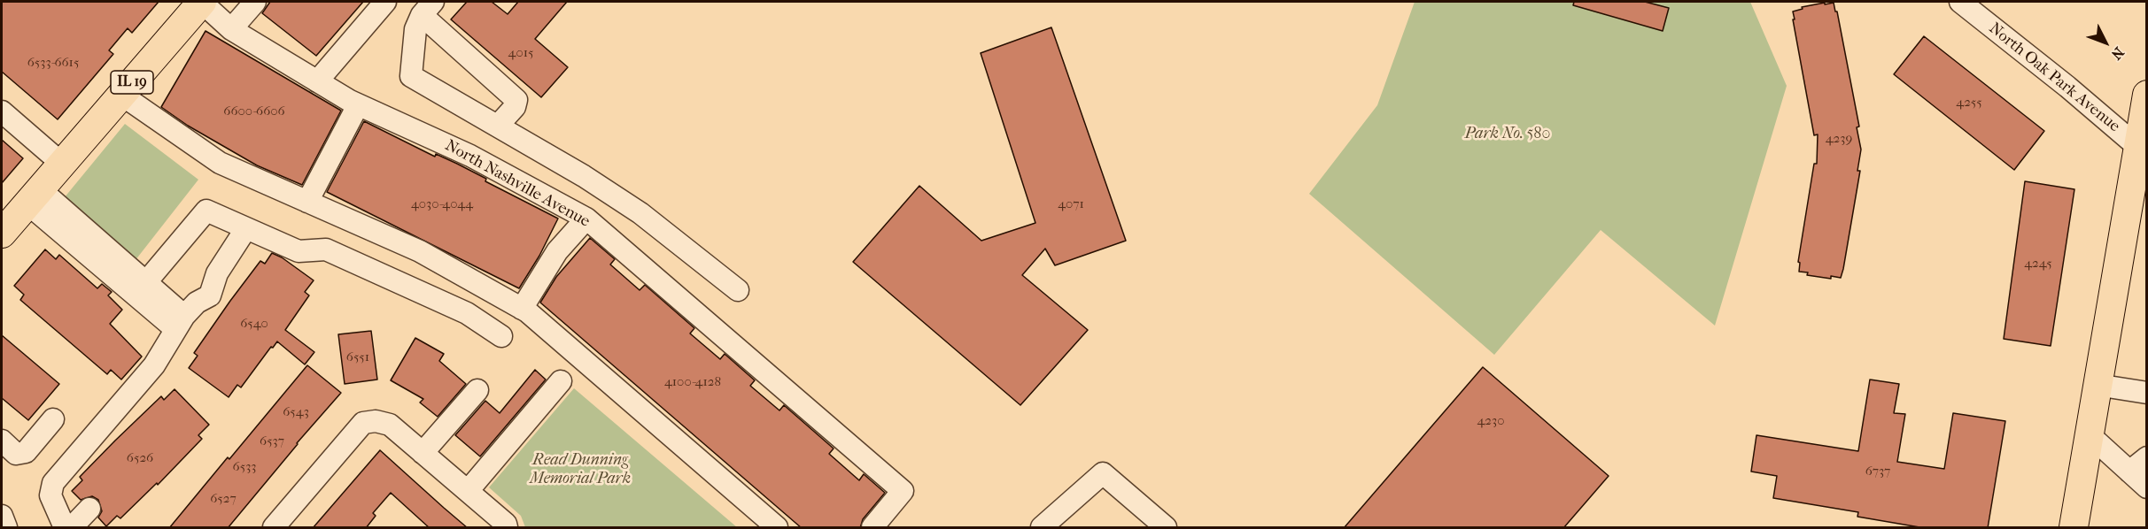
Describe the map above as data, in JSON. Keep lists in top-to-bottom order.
{
  "streets": {
    "main road": ["IL 19"],
    "street": ["North Oak Park Avenue", "North Nashville Avenue"]
  },
  "crossings": [
    ["IL 19", "North Nashville Avenue"]
  ],
  "parks": ["Park No. 580", "Read Dunning Memorial Park"],
  "house_numbers": [
    "4015",
    "6533-6615",
    "4255",
    "6600-6606",
    "4239",
    "4030-4044",
    "4071",
    "4245",
    "6540",
    "6551",
    "4100-4128",
    "6543",
    "4230",
    "6537",
    "6526",
    "6533",
    "6737",
    "6527"
  ],
  "north": "bottom right"
}
